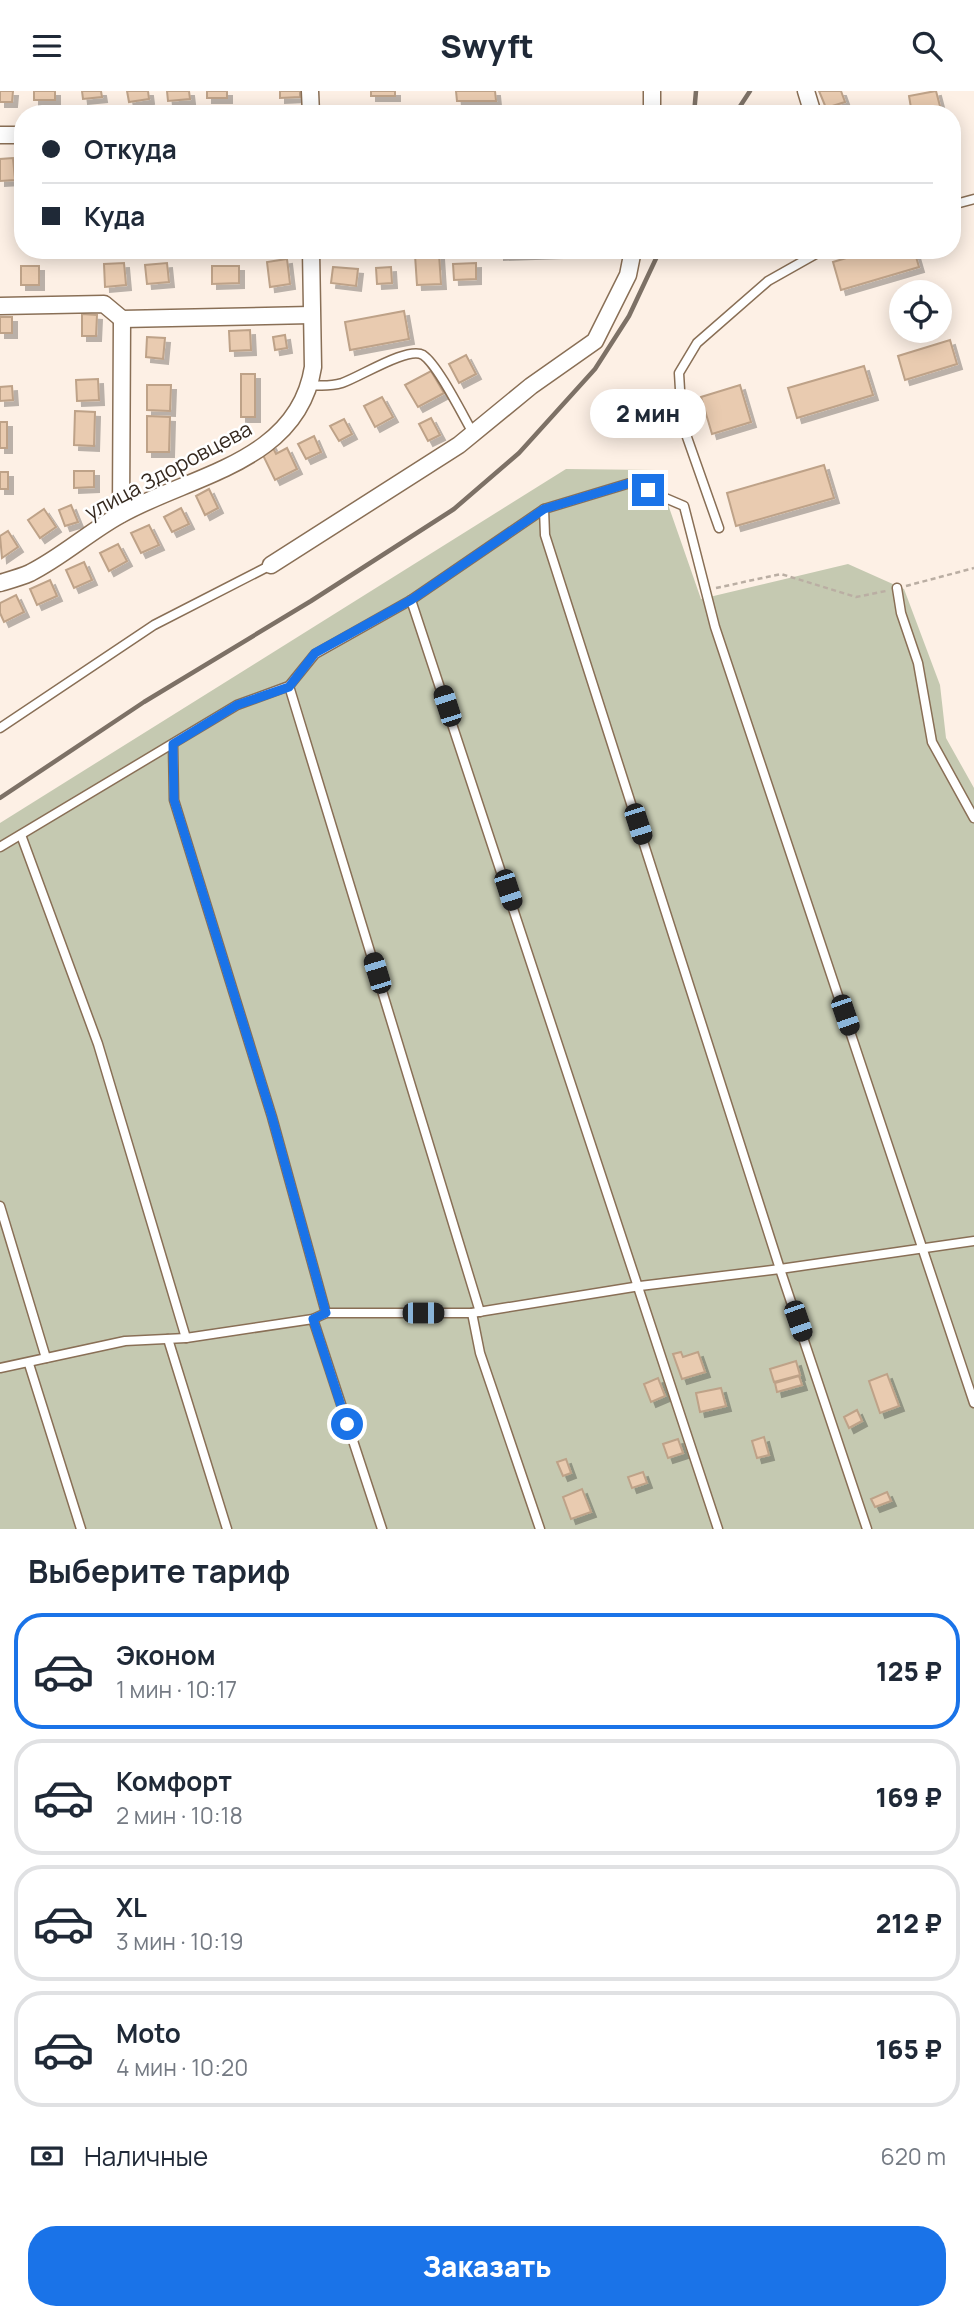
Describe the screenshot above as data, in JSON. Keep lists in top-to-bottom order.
{
  "streets": {
    "street": ["улица Здоровцева"]
  },
  "page": {
    "header": "Swyft",
    "banner": ["Откуда", "Куда"],
    "bubble": "2 мин",
    "heading": "Выберите тариф",
    "list": [
      {
        "name": "Эконом",
        "note": "1 мин · 10:17",
        "value": "125 ₽"
      },
      {
        "name": "Комфорт",
        "note": "2 мин · 10:18",
        "value": "169 ₽"
      },
      {
        "name": "XL",
        "note": "3 мин · 10:19",
        "value": "212 ₽"
      },
      {
        "name": "Moto",
        "note": "4 мин · 10:20",
        "value": "165 ₽"
      }
    ],
    "pay": ["Наличные", "620 m"],
    "buttons": "Заказать"
  }
}
